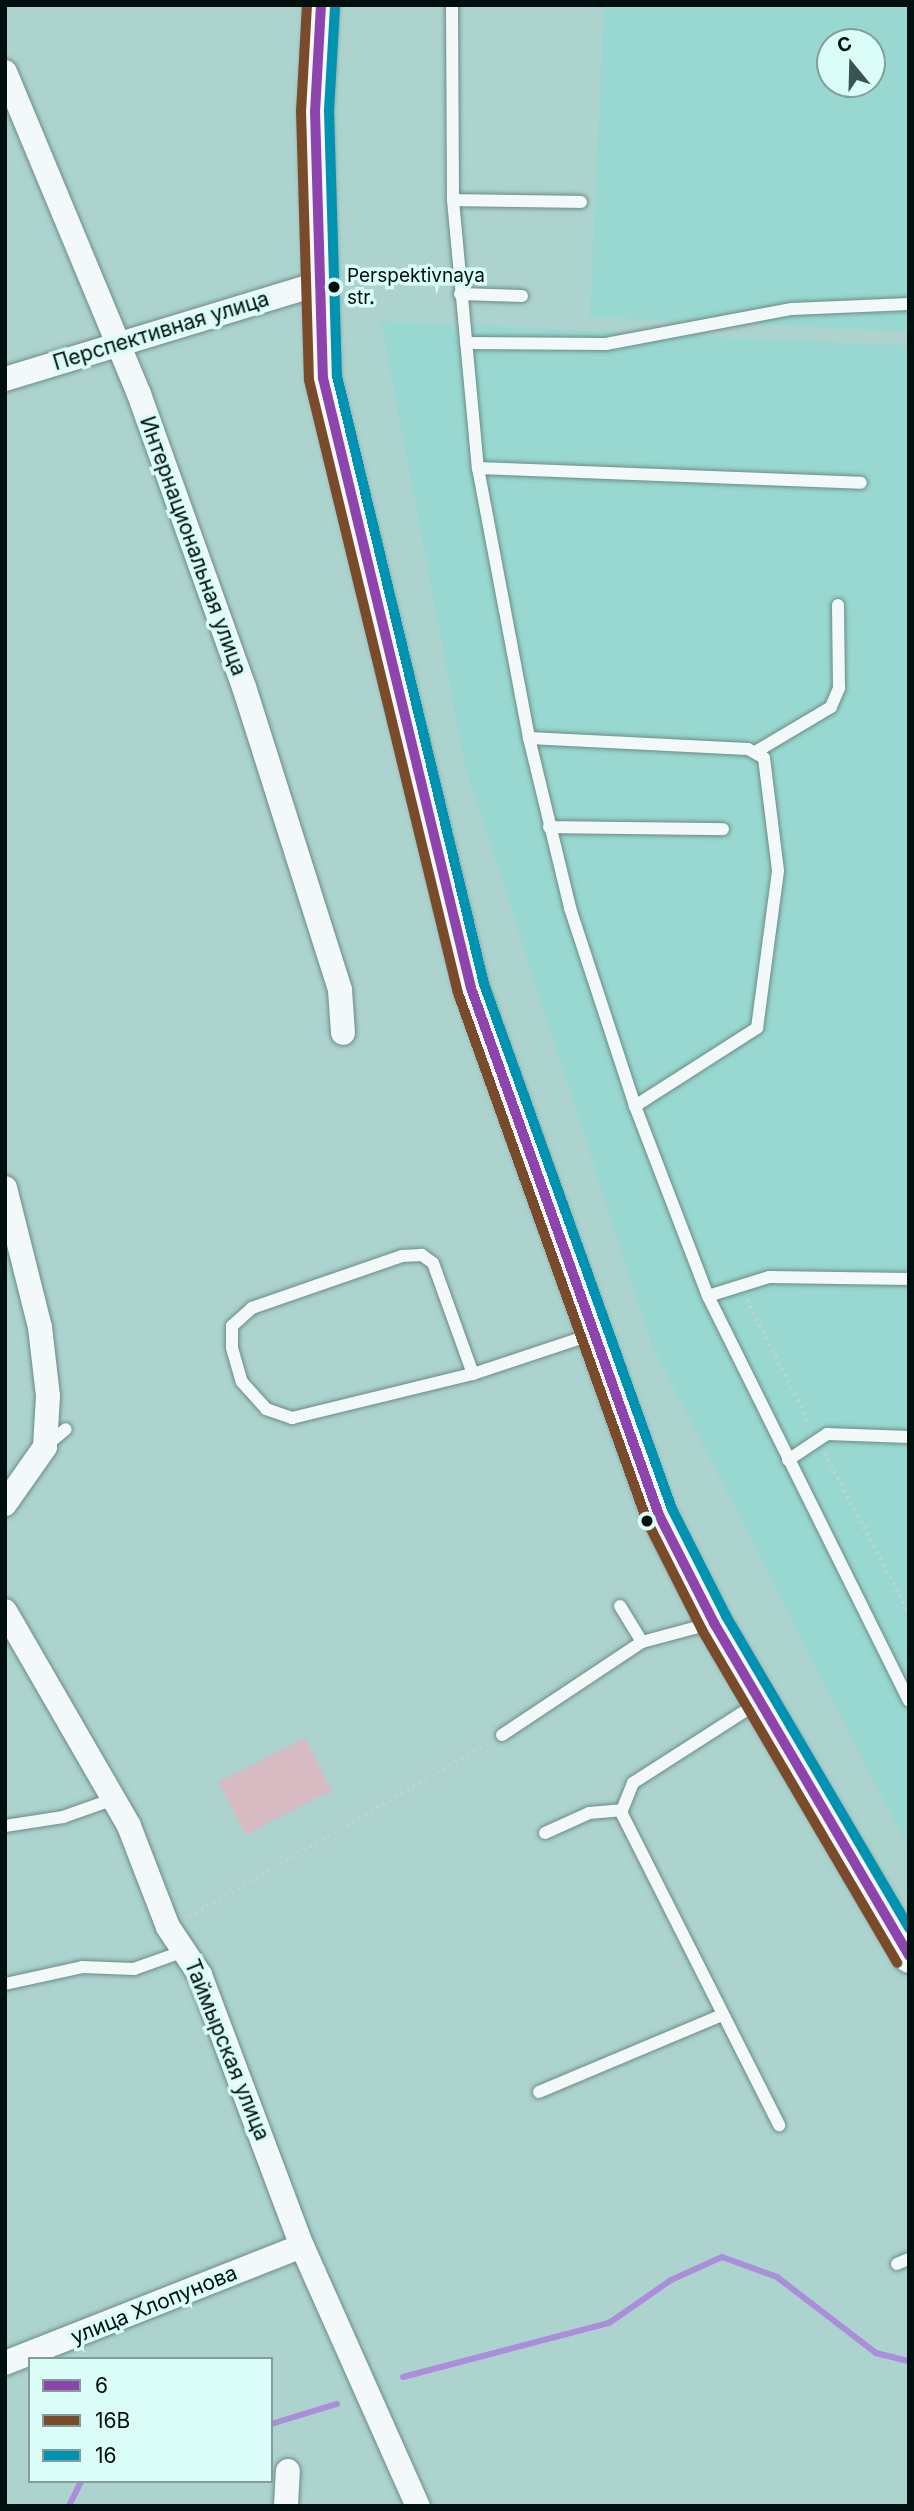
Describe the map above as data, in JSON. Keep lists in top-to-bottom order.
{
  "streets": {
    "street": [
      "Перспективная улица",
      "Интернациональная улица",
      "Таймырская улица",
      "улица Хлопунова"
    ]
  },
  "crossings": [
    ["Перспективная улица", "Интернациональная улица"],
    ["Таймырская улица", "улица Хлопунова"]
  ],
  "places": ["Perspektivnaya str."],
  "lines": ["transit line 6", "transit line 16В", "transit line 16"],
  "legend": ["6", "16В", "16"],
  "north": "top"
}
